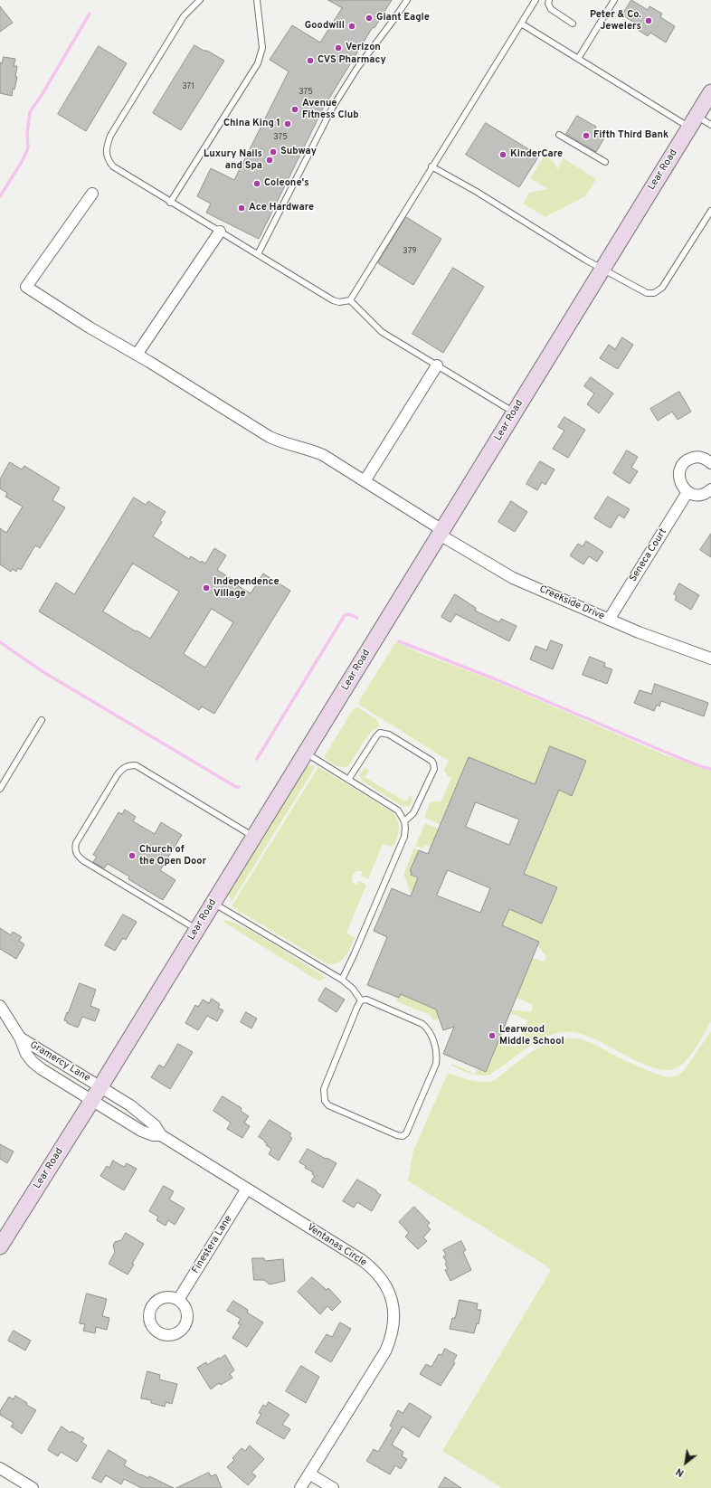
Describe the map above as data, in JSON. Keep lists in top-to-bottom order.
{
  "streets": {
    "street": [
      "Lear Road",
      "Seneca Court",
      "Creekside Drive",
      "Gramercy Lane",
      "Finestera Lane",
      "Ventanas Circle"
    ]
  },
  "crossings": [
    ["Lear Road", "Creekside Drive"],
    ["Lear Road", "Gramercy Lane"],
    ["Lear Road", "Ventanas Circle"],
    ["Seneca Court", "Creekside Drive"],
    ["Gramercy Lane", "Ventanas Circle"],
    ["Finestera Lane", "Ventanas Circle"]
  ],
  "places": [
    "Giant Eagle",
    "Peter & Co. Jewelers",
    "Goodwill",
    "Verizon",
    "CVS Pharmacy",
    "Avenue Fitness Club",
    "China King 1",
    "Fifth Third Bank",
    "Subway",
    "KinderCare",
    "Luxury Nails and Spa",
    "Coleone's",
    "Ace Hardware",
    "Independence Village",
    "Church of the Open Door",
    "Learwood Middle School"
  ],
  "house_numbers": [
    "371",
    "375",
    "375",
    "379"
  ],
  "north": "bottom left"
}
